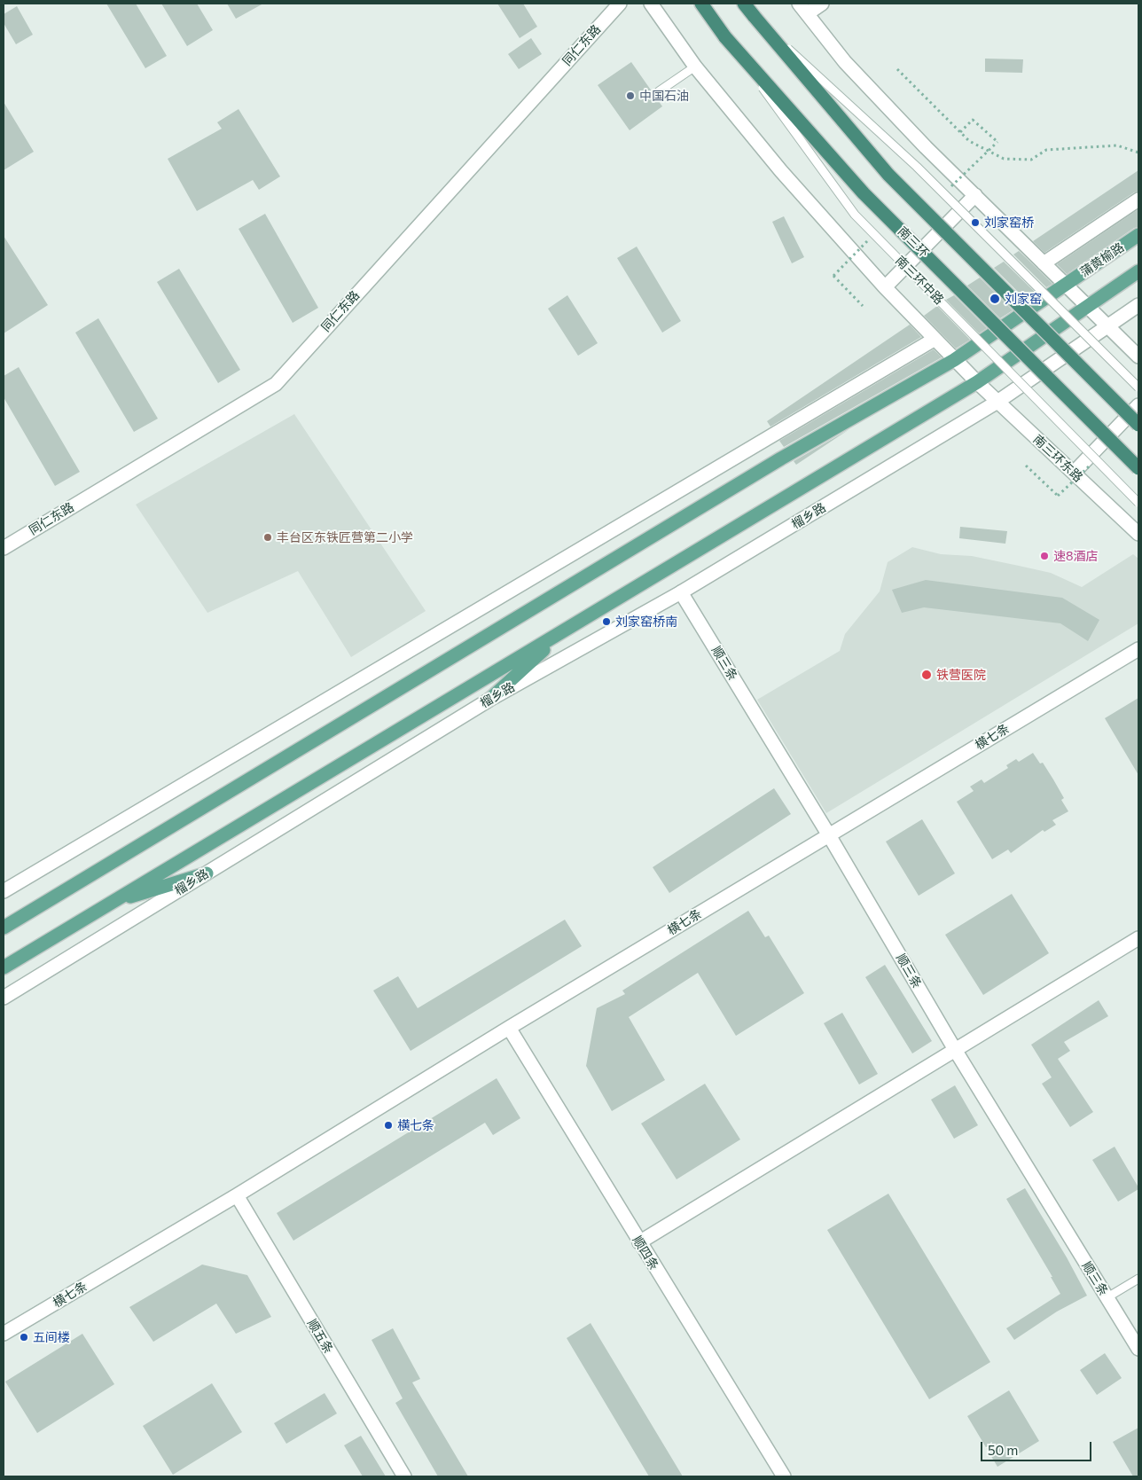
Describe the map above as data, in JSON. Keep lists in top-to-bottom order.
{
  "streets": {
    "highway": ["南三环"],
    "main road": ["蒲黄榆路", "榴乡路"],
    "street": [
      "同仁东路",
      "南三环东路",
      "顺三条",
      "横七条",
      "顺四条",
      "顺五条"
    ],
    "lane": ["南三环中路"]
  },
  "crossings": [
    ["南三环", "南三环中路"],
    ["蒲黄榆路", "南三环东路"],
    ["南三环东路", "榴乡路"],
    ["榴乡路", "顺三条"],
    ["顺三条", "横七条"],
    ["横七条", "顺四条"],
    ["横七条", "顺五条"]
  ],
  "places": [
    "中国石油",
    "刘家窑桥",
    "刘家窑",
    "丰台区东铁匠营第二小学",
    "速8酒店",
    "刘家窑桥南",
    "铁营医院",
    "横七条",
    "五间楼"
  ],
  "scale_bar": "50 m"
}
